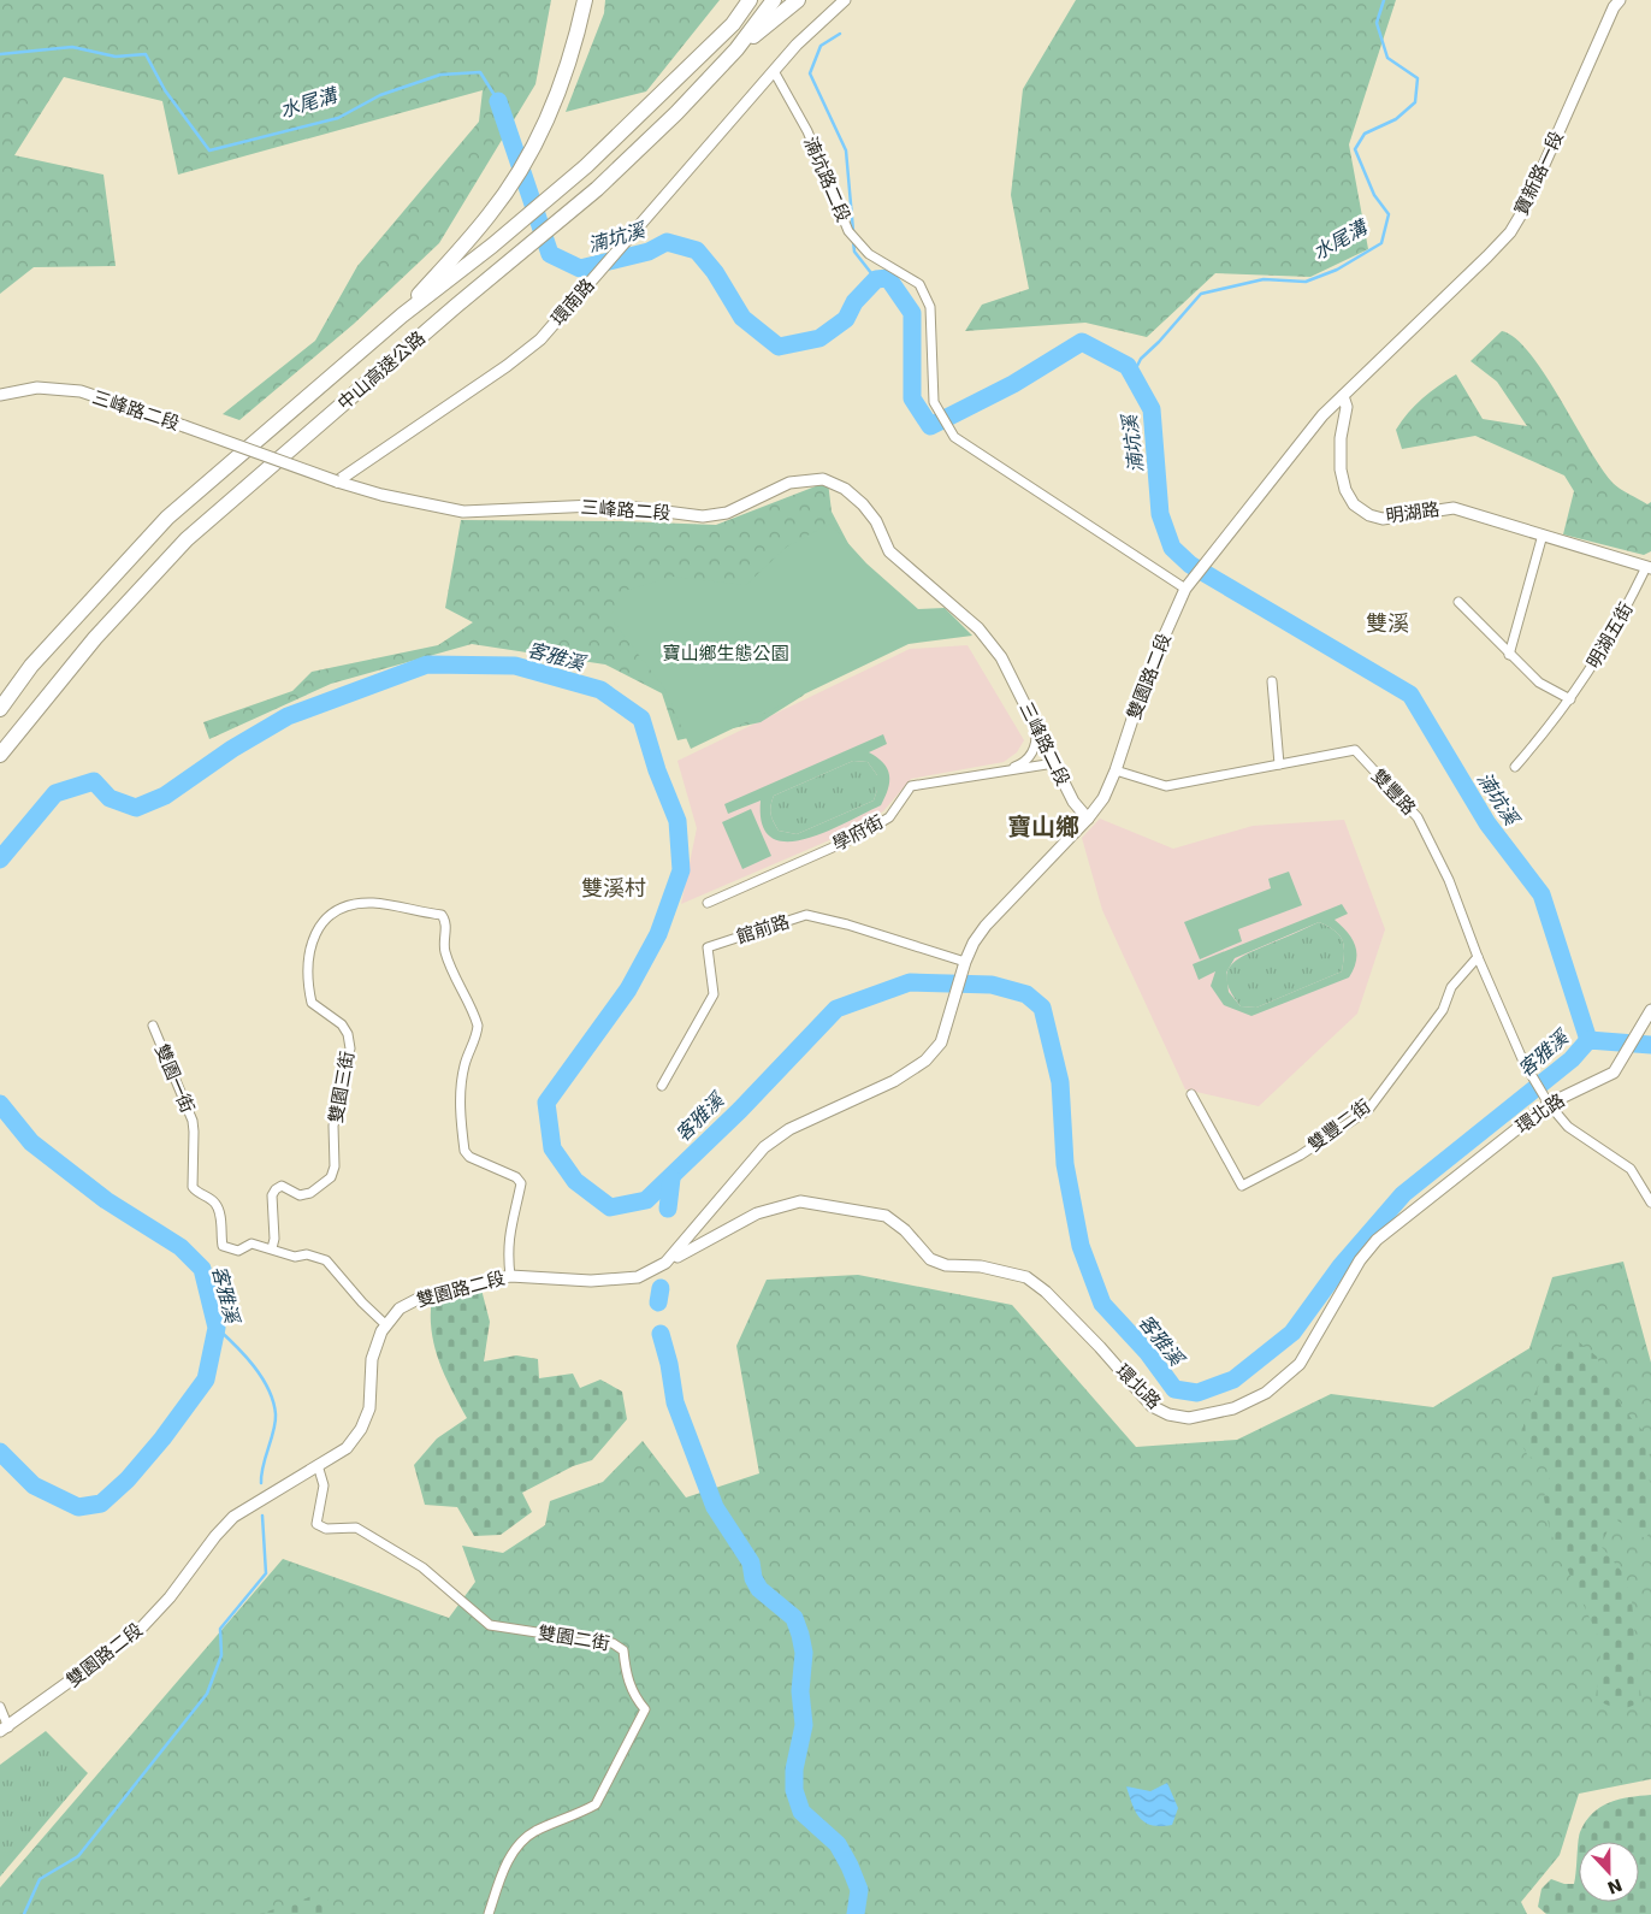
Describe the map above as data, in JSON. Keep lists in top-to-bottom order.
{
  "streets": {
    "highway": ["中山高速公路"],
    "street": [
      "寶新路一段",
      "湳坑路二段",
      "環南路",
      "三峰路二段",
      "明湖路",
      "明湖五街",
      "雙園路二段",
      "雙豐路",
      "學府街",
      "館前路",
      "雙園一街",
      "雙園三街",
      "環北路",
      "雙豐二街",
      "雙園二街"
    ]
  },
  "crossings": [
    ["寶新路一段", "明湖路"],
    ["寶新路一段", "雙園路二段"],
    ["湳坑路二段", "環南路"],
    ["湳坑路二段", "雙園路二段"],
    ["環南路", "三峰路二段"],
    ["三峰路二段", "雙園路二段"],
    ["三峰路二段", "學府街"],
    ["明湖路", "明湖五街"],
    ["明湖路", "雙園路二段"],
    ["雙園路二段", "雙豐路"],
    ["雙園路二段", "館前路"],
    ["雙園路二段", "雙園一街"],
    ["雙園路二段", "雙園三街"],
    ["雙園路二段", "環北路"],
    ["雙園路二段", "雙園二街"],
    ["雙豐路", "環北路"],
    ["雙豐路", "雙豐二街"],
    ["雙園一街", "雙園三街"]
  ],
  "districts": ["雙溪", "寶山鄉", "雙溪村"],
  "water": ["水尾溝", "湳坑溪", "客雅溪"],
  "parks": ["寶山鄉生態公園"],
  "north": "bottom"
}
